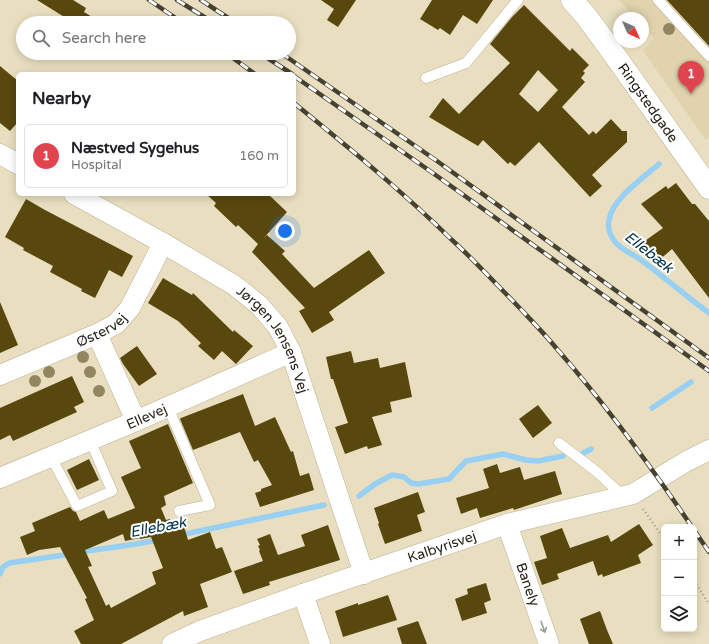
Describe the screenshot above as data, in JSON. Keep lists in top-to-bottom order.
{
  "streets": {
    "street": [
      "Ringstedgade",
      "Østervej",
      "Jørgen Jensens Vej",
      "Ellevej",
      "Kalbyrisvej",
      "Banely"
    ]
  },
  "crossings": [
    ["Østervej", "Jørgen Jensens Vej"],
    ["Jørgen Jensens Vej", "Ellevej"],
    ["Jørgen Jensens Vej", "Kalbyrisvej"],
    ["Kalbyrisvej", "Banely"]
  ],
  "one_way": ["Banely"],
  "water": ["Ellebæk"],
  "north": "bottom right",
  "page": {
    "search": "Search here",
    "pins": "1",
    "heading": "Nearby",
    "list": [
      {
        "mark": "1",
        "name": "Næstved Sygehus",
        "note": "Hospital",
        "value": "160 m"
      }
    ],
    "map_buttons": ["+", "−"]
  }
}
